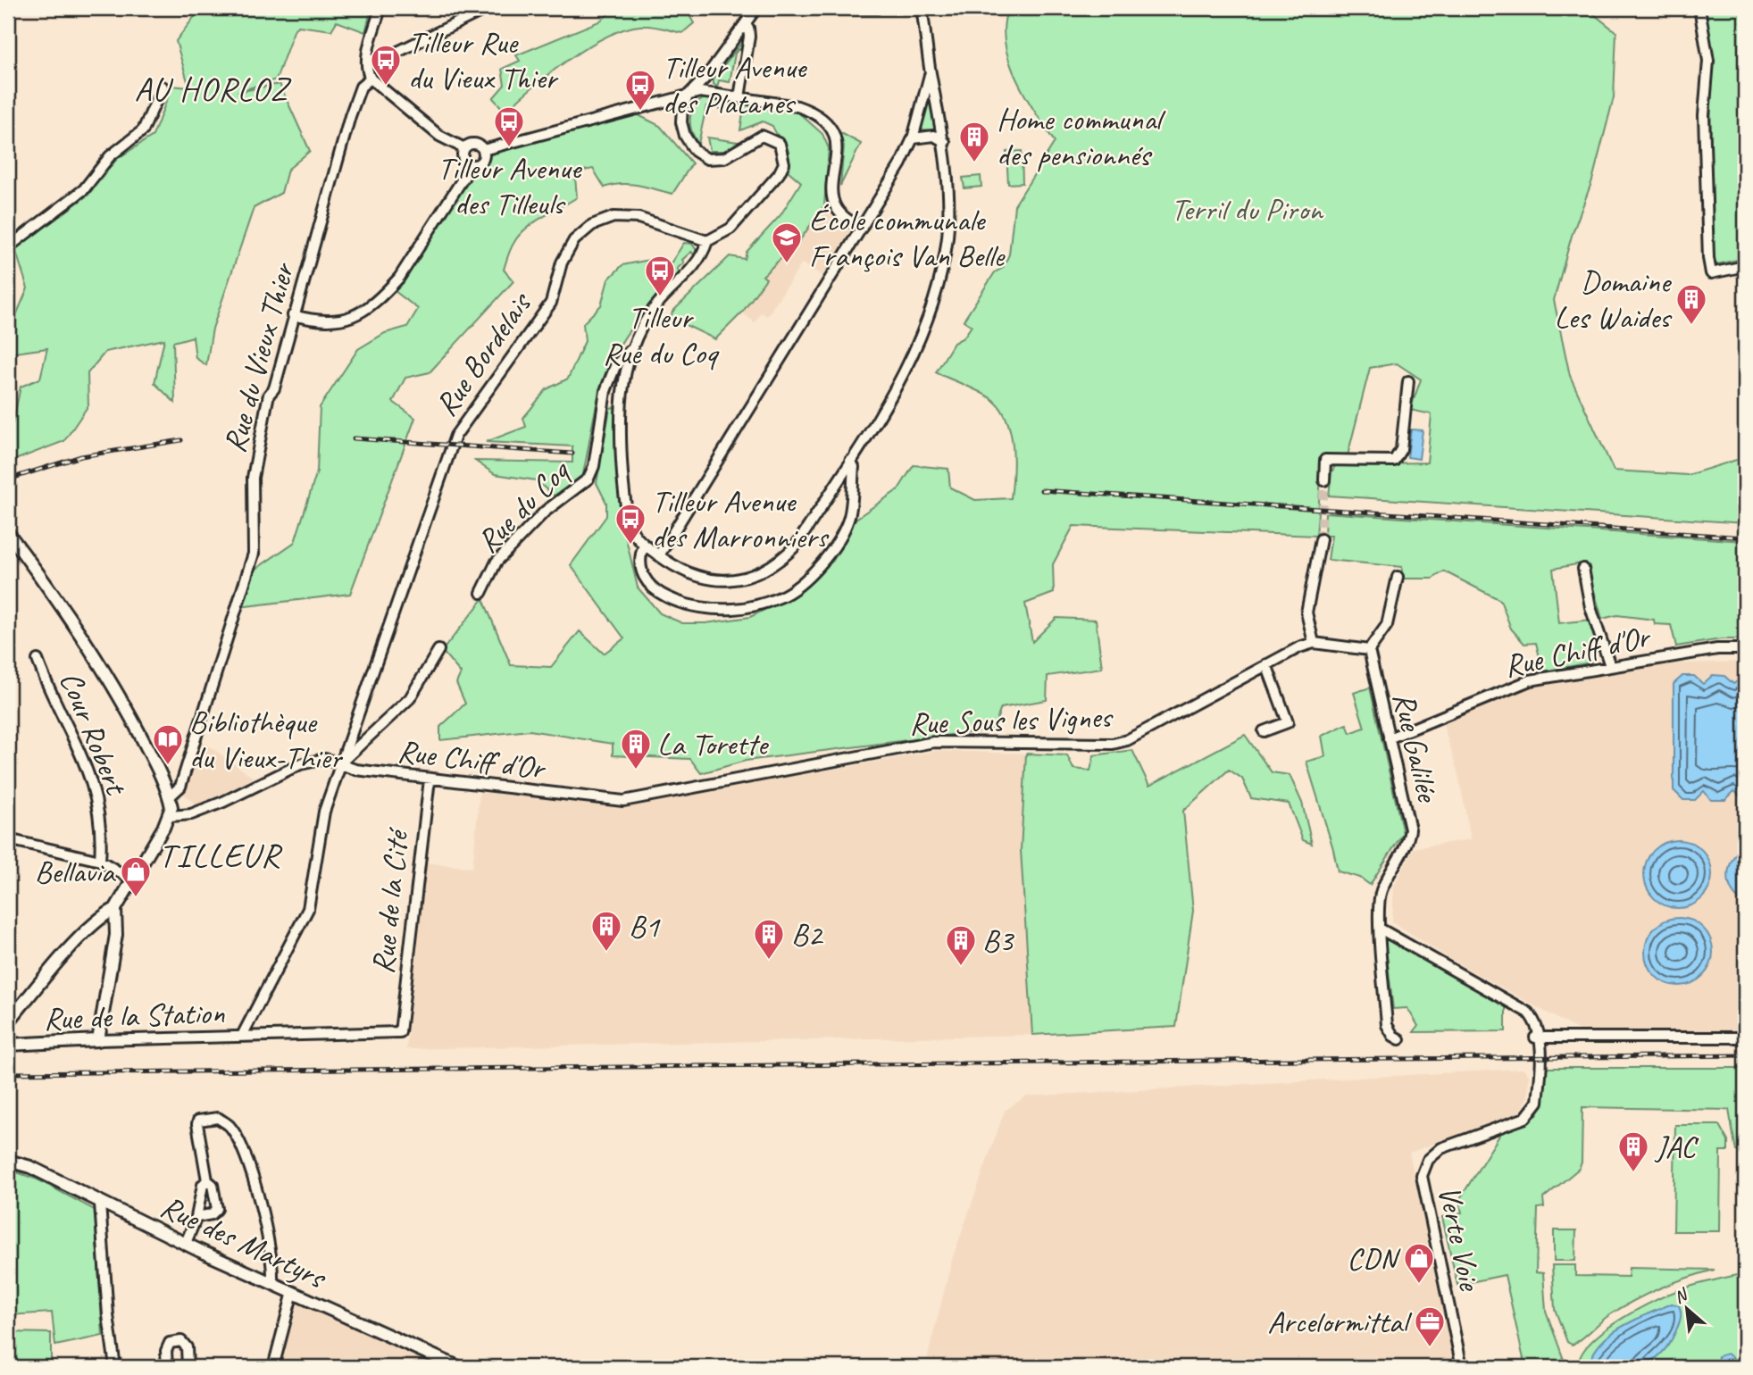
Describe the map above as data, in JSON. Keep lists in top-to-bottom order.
{
  "streets": {
    "street": [
      "Rue Bordelais",
      "Rue du Vieux Thier",
      "Rue du Coq",
      "Rue Chiff d'Or",
      "Rue Sous les Vignes",
      "Cour Robert",
      "Rue Galilée",
      "Rue de la Cité",
      "Rue de la Station",
      "Verte Voie",
      "Rue des Martyrs"
    ]
  },
  "crossings": [
    ["Rue Bordelais", "Rue Chiff d'Or"],
    ["Rue Bordelais", "Rue de la Station"],
    ["Rue Chiff d'Or", "Rue Sous les Vignes"],
    ["Rue Chiff d'Or", "Rue Galilée"],
    ["Rue Chiff d'Or", "Rue de la Cité"],
    ["Rue Sous les Vignes", "Rue Galilée"],
    ["Rue de la Cité", "Rue de la Station"]
  ],
  "districts": ["AU HORLOZ", "TILLEUR"],
  "parks": ["Terril du Piron"],
  "places": {
    "bus stop": [
      "Tilleur Rue du Vieux Thier",
      "Tilleur Avenue des Platanes",
      "Tilleur Avenue des Tilleuls",
      "Tilleur Rue du Coq",
      "Tilleur Avenue des Marronniers"
    ],
    "building": [
      "Home communal des pensionnés",
      "Domaine Les Waides",
      "La Torette",
      "B1",
      "B2",
      "B3",
      "JAC"
    ],
    "school or university": ["École communale François Van Belle"],
    "library": ["Bibliothèque du Vieux-Thier"],
    "shop": ["Bellavia", "CDN"],
    "office": ["Arcelormittal"]
  },
  "north": "top left"
}
